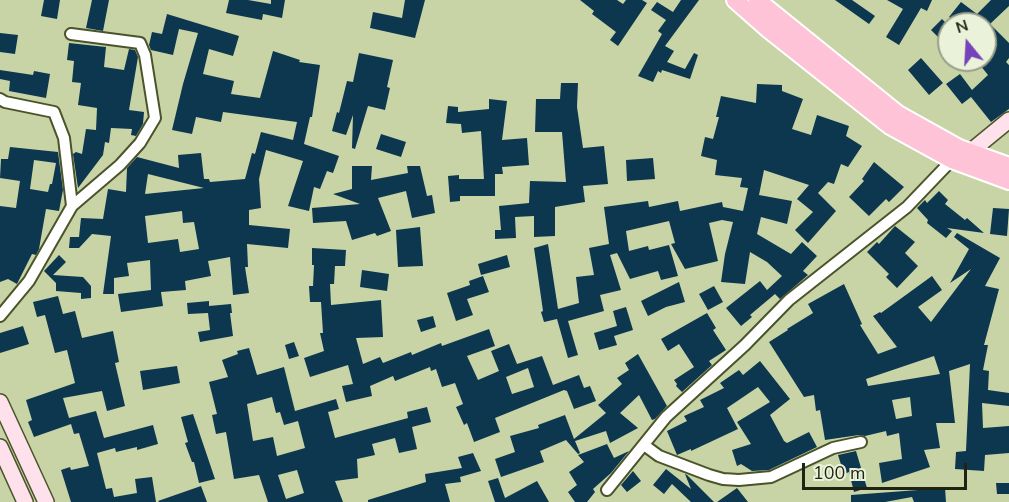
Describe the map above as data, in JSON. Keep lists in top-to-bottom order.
{
  "scale_bar": "100 m",
  "north": "top"
}
